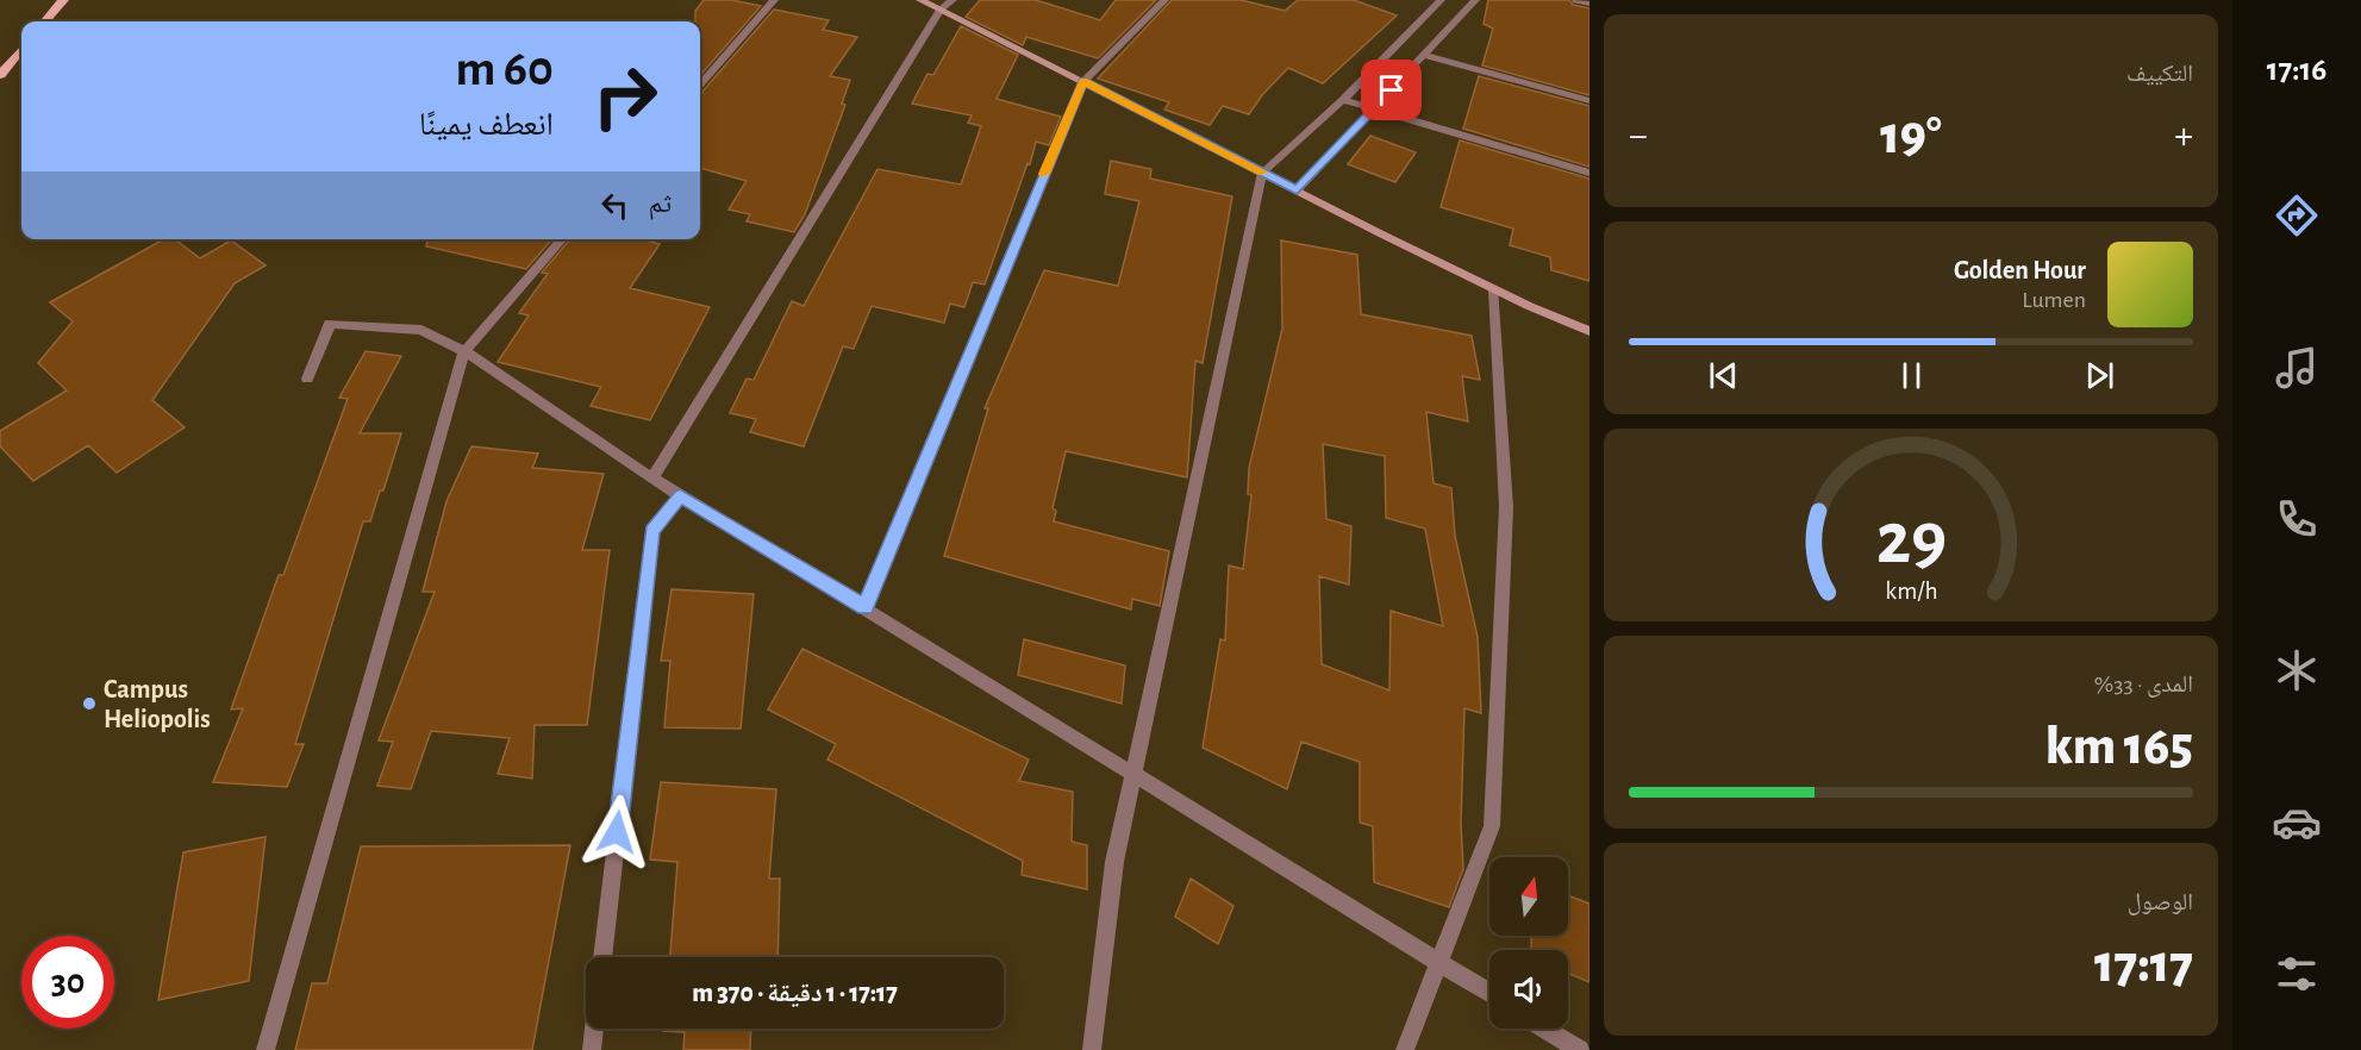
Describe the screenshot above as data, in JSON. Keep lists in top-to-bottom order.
{
  "places": ["Campus Heliopolis"],
  "north": "top",
  "page": {
    "tabs": "17:16",
    "tile": [
      "التكييف",
      ["المدى · 33%", "165 km"],
      ["الوصول", "17:17"]
    ],
    "turn": ["60 m", "انعطف يمينًا"],
    "heat": ["−", "19°", "+"],
    "then": "ثم",
    "song": ["Golden Hour", "Lumen"],
    "limit": "30",
    "trip": "17:17 · 1 دقيقة · 370 m",
    "gauge": ["29", "km/h"]
  }
}
